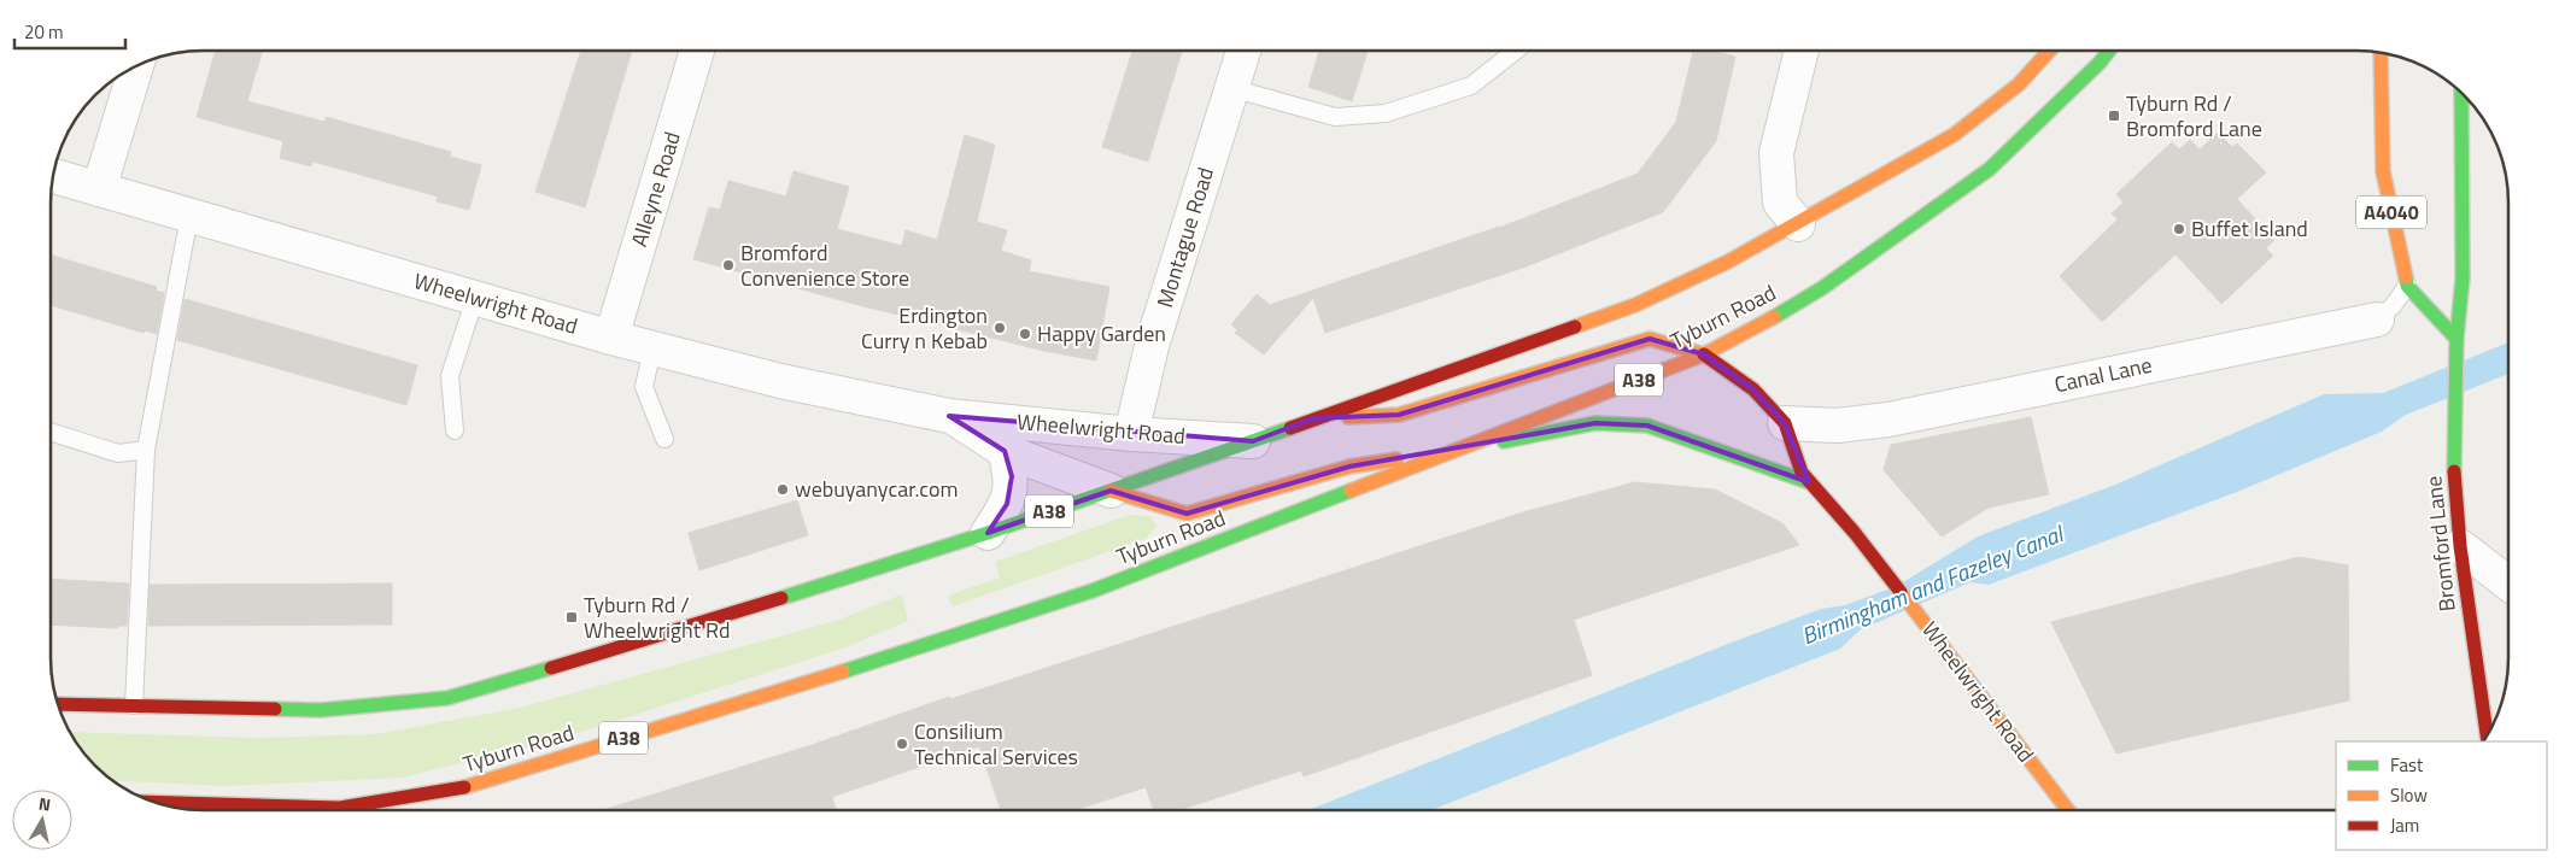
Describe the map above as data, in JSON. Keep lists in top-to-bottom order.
{
  "streets": {
    "main road": [
      "A4040",
      "Wheelwright Road",
      "Tyburn Road",
      "A38",
      "Bromford Lane"
    ],
    "street": ["Alleyne Road", "Montague Road", "Canal Lane"]
  },
  "crossings": [
    ["Alleyne Road", "Wheelwright Road"],
    ["A4040", "Canal Lane"],
    ["Montague Road", "Wheelwright Road"],
    ["Wheelwright Road", "Tyburn Road"],
    ["Wheelwright Road", "Canal Lane"],
    ["Wheelwright Road", "A38"]
  ],
  "water": ["Birmingham and Fazeley Canal"],
  "places": {
    "transit": ["Tyburn Rd / Bromford Lane", "Tyburn Rd / Wheelwright Rd"],
    "other": [
      "Buffet Island",
      "Bromford Convenience Store",
      "Erdington Curry n Kebab",
      "Happy Garden",
      "webuyanycar.com",
      "Consilium Technical Services"
    ]
  },
  "legend": ["Fast", "Slow", "Jam"],
  "scale_bar": "20 m",
  "north": "top"
}
